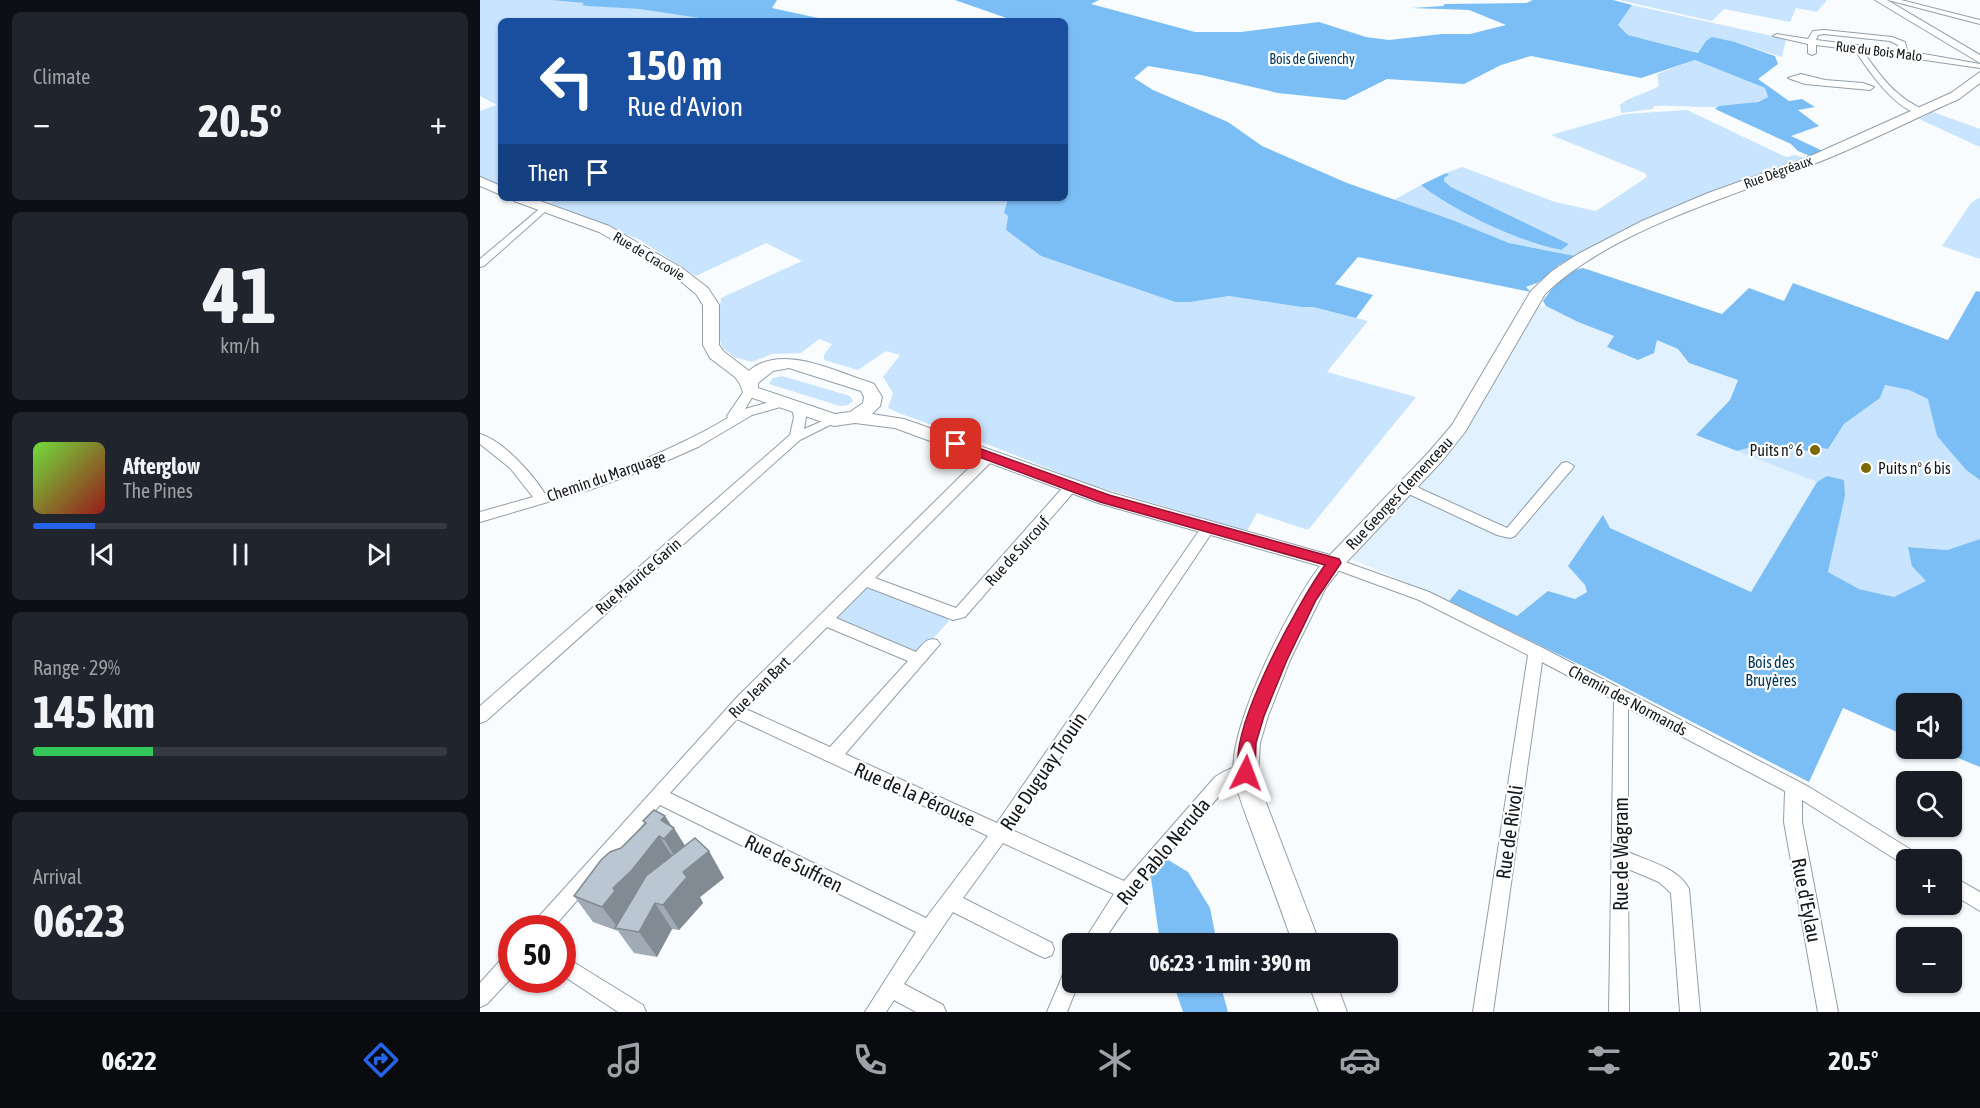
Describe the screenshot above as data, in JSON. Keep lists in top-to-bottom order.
{
  "streets": {
    "main road": ["Rue Dégréaux", "Rue de Cracovie", "Rue Georges Clemenceau"],
    "street": [
      "Rue du Bois Malo",
      "Chemin du Marquage",
      "Rue de Surcouf",
      "Rue Maurice Garin",
      "Rue Jean Bart",
      "Chemin des Normands",
      "Rue Duguay Trouin",
      "Rue de la Pérouse",
      "Rue de Rivoli",
      "Rue Pablo Neruda",
      "Rue de Wagram",
      "Rue de Suffren",
      "Rue d'Eylau"
    ]
  },
  "crossings": [
    ["Rue Dégréaux", "Rue Georges Clemenceau"],
    ["Rue de Cracovie", "Chemin du Marquage"],
    ["Rue Georges Clemenceau", "Chemin des Normands"],
    ["Rue Georges Clemenceau", "Rue Pablo Neruda"],
    ["Rue de Surcouf", "Rue Jean Bart"],
    ["Rue Jean Bart", "Rue de la Pérouse"],
    ["Rue Jean Bart", "Rue de Suffren"],
    ["Chemin des Normands", "Rue de Rivoli"],
    ["Chemin des Normands", "Rue de Wagram"],
    ["Chemin des Normands", "Rue d'Eylau"],
    ["Rue Duguay Trouin", "Rue de la Pérouse"],
    ["Rue Duguay Trouin", "Rue de Suffren"],
    ["Rue de la Pérouse", "Rue Pablo Neruda"]
  ],
  "parks": ["Bois de Givenchy", "Bois des Bruyères"],
  "places": ["Puits n° 6", "Puits n° 6 bis"],
  "page": {
    "tile": [
      "Climate",
      ["41", "km/h"],
      ["Range · 29%", "145 km"],
      ["Arrival", "06:23"]
    ],
    "turn": ["150 m", "Rue d'Avion"],
    "heat": ["−", "20.5°", "+"],
    "then": "Then",
    "song": ["Afterglow", "The Pines"],
    "map_buttons": ["+", "−"],
    "limit": "50",
    "trip": "06:23 · 1 min · 390 m",
    "tabs": ["06:22", "20.5°"]
  }
}
